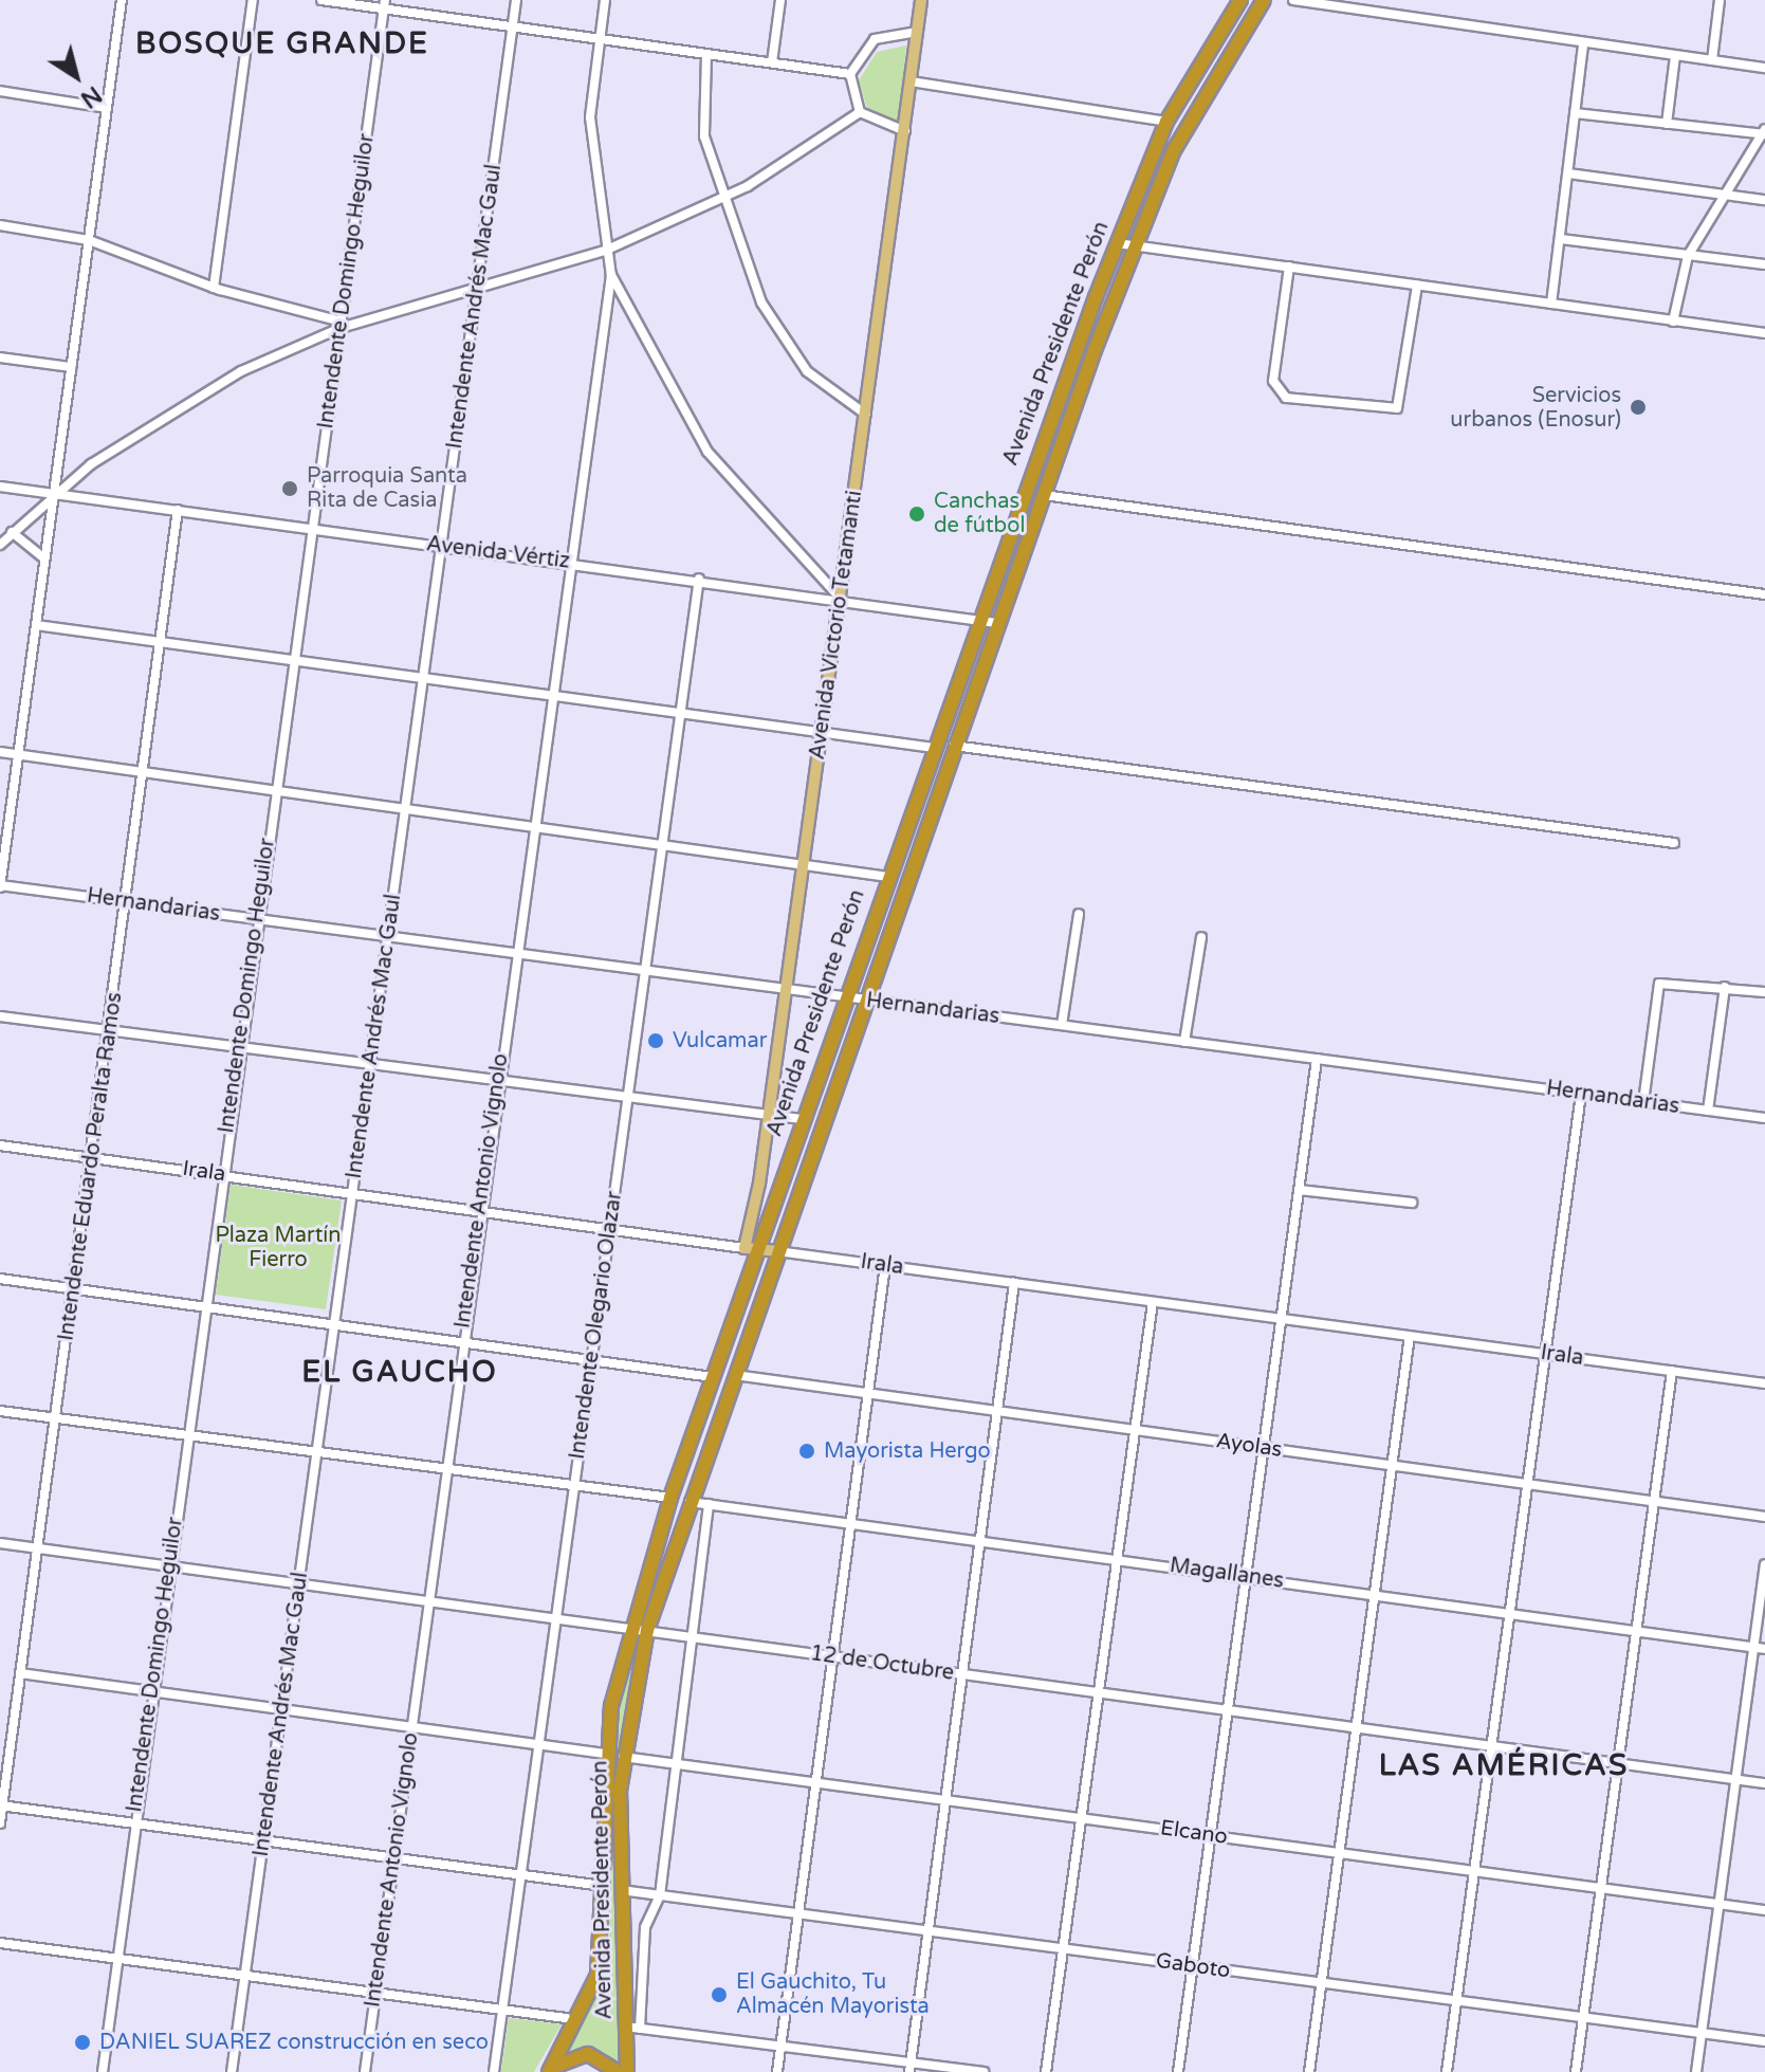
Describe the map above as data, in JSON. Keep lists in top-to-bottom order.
{
  "streets": {
    "highway": ["Avenida Presidente Perón"],
    "main road": ["Avenida Victorio Tetamanti", "Irala"],
    "street": [
      "Intendente Domingo Heguilor",
      "Intendente Andrés Mac Gaul",
      "Avenida Vértiz",
      "Hernandarias",
      "Intendente Eduardo Peralta Ramos",
      "Intendente Antonio Vignolo",
      "Intendente Olegario Olazar",
      "Ayolas",
      "Magallanes",
      "12 de Octubre",
      "Elcano",
      "Gaboto"
    ]
  },
  "crossings": [
    ["Intendente Domingo Heguilor", "Avenida Vértiz"],
    ["Intendente Domingo Heguilor", "Hernandarias"],
    ["Intendente Domingo Heguilor", "Irala"],
    ["Intendente Domingo Heguilor", "12 de Octubre"],
    ["Intendente Andrés Mac Gaul", "Avenida Vértiz"],
    ["Intendente Andrés Mac Gaul", "Hernandarias"],
    ["Intendente Andrés Mac Gaul", "Irala"],
    ["Intendente Andrés Mac Gaul", "12 de Octubre"],
    ["Avenida Presidente Perón", "Avenida Vértiz"],
    ["Avenida Presidente Perón", "Avenida Victorio Tetamanti"],
    ["Avenida Presidente Perón", "Hernandarias"],
    ["Avenida Presidente Perón", "Irala"],
    ["Avenida Presidente Perón", "Ayolas"],
    ["Avenida Presidente Perón", "Magallanes"],
    ["Avenida Presidente Perón", "12 de Octubre"],
    ["Avenida Presidente Perón", "Elcano"],
    ["Avenida Presidente Perón", "Gaboto"],
    ["Avenida Vértiz", "Avenida Victorio Tetamanti"],
    ["Avenida Vértiz", "Intendente Eduardo Peralta Ramos"],
    ["Avenida Vértiz", "Intendente Antonio Vignolo"],
    ["Avenida Vértiz", "Intendente Olegario Olazar"],
    ["Avenida Victorio Tetamanti", "Hernandarias"],
    ["Avenida Victorio Tetamanti", "Irala"],
    ["Hernandarias", "Intendente Eduardo Peralta Ramos"],
    ["Hernandarias", "Intendente Antonio Vignolo"],
    ["Hernandarias", "Intendente Olegario Olazar"],
    ["Intendente Eduardo Peralta Ramos", "Irala"],
    ["Intendente Eduardo Peralta Ramos", "12 de Octubre"],
    ["Irala", "Intendente Antonio Vignolo"],
    ["Irala", "Intendente Olegario Olazar"],
    ["Intendente Antonio Vignolo", "12 de Octubre"],
    ["Intendente Olegario Olazar", "12 de Octubre"]
  ],
  "districts": ["BOSQUE GRANDE", "EL GAUCHO", "LAS AMÉRICAS"],
  "parks": ["Plaza Martín Fierro"],
  "places": [
    "Servicios urbanos (Enosur)",
    "Parroquia Santa Rita de Casia",
    "Canchas de fútbol",
    "Vulcamar",
    "Mayorista Hergo",
    "El Gauchito, Tu Almacén Mayorista",
    "DANIEL SUAREZ construcción en seco"
  ],
  "north": "bottom right"
}
